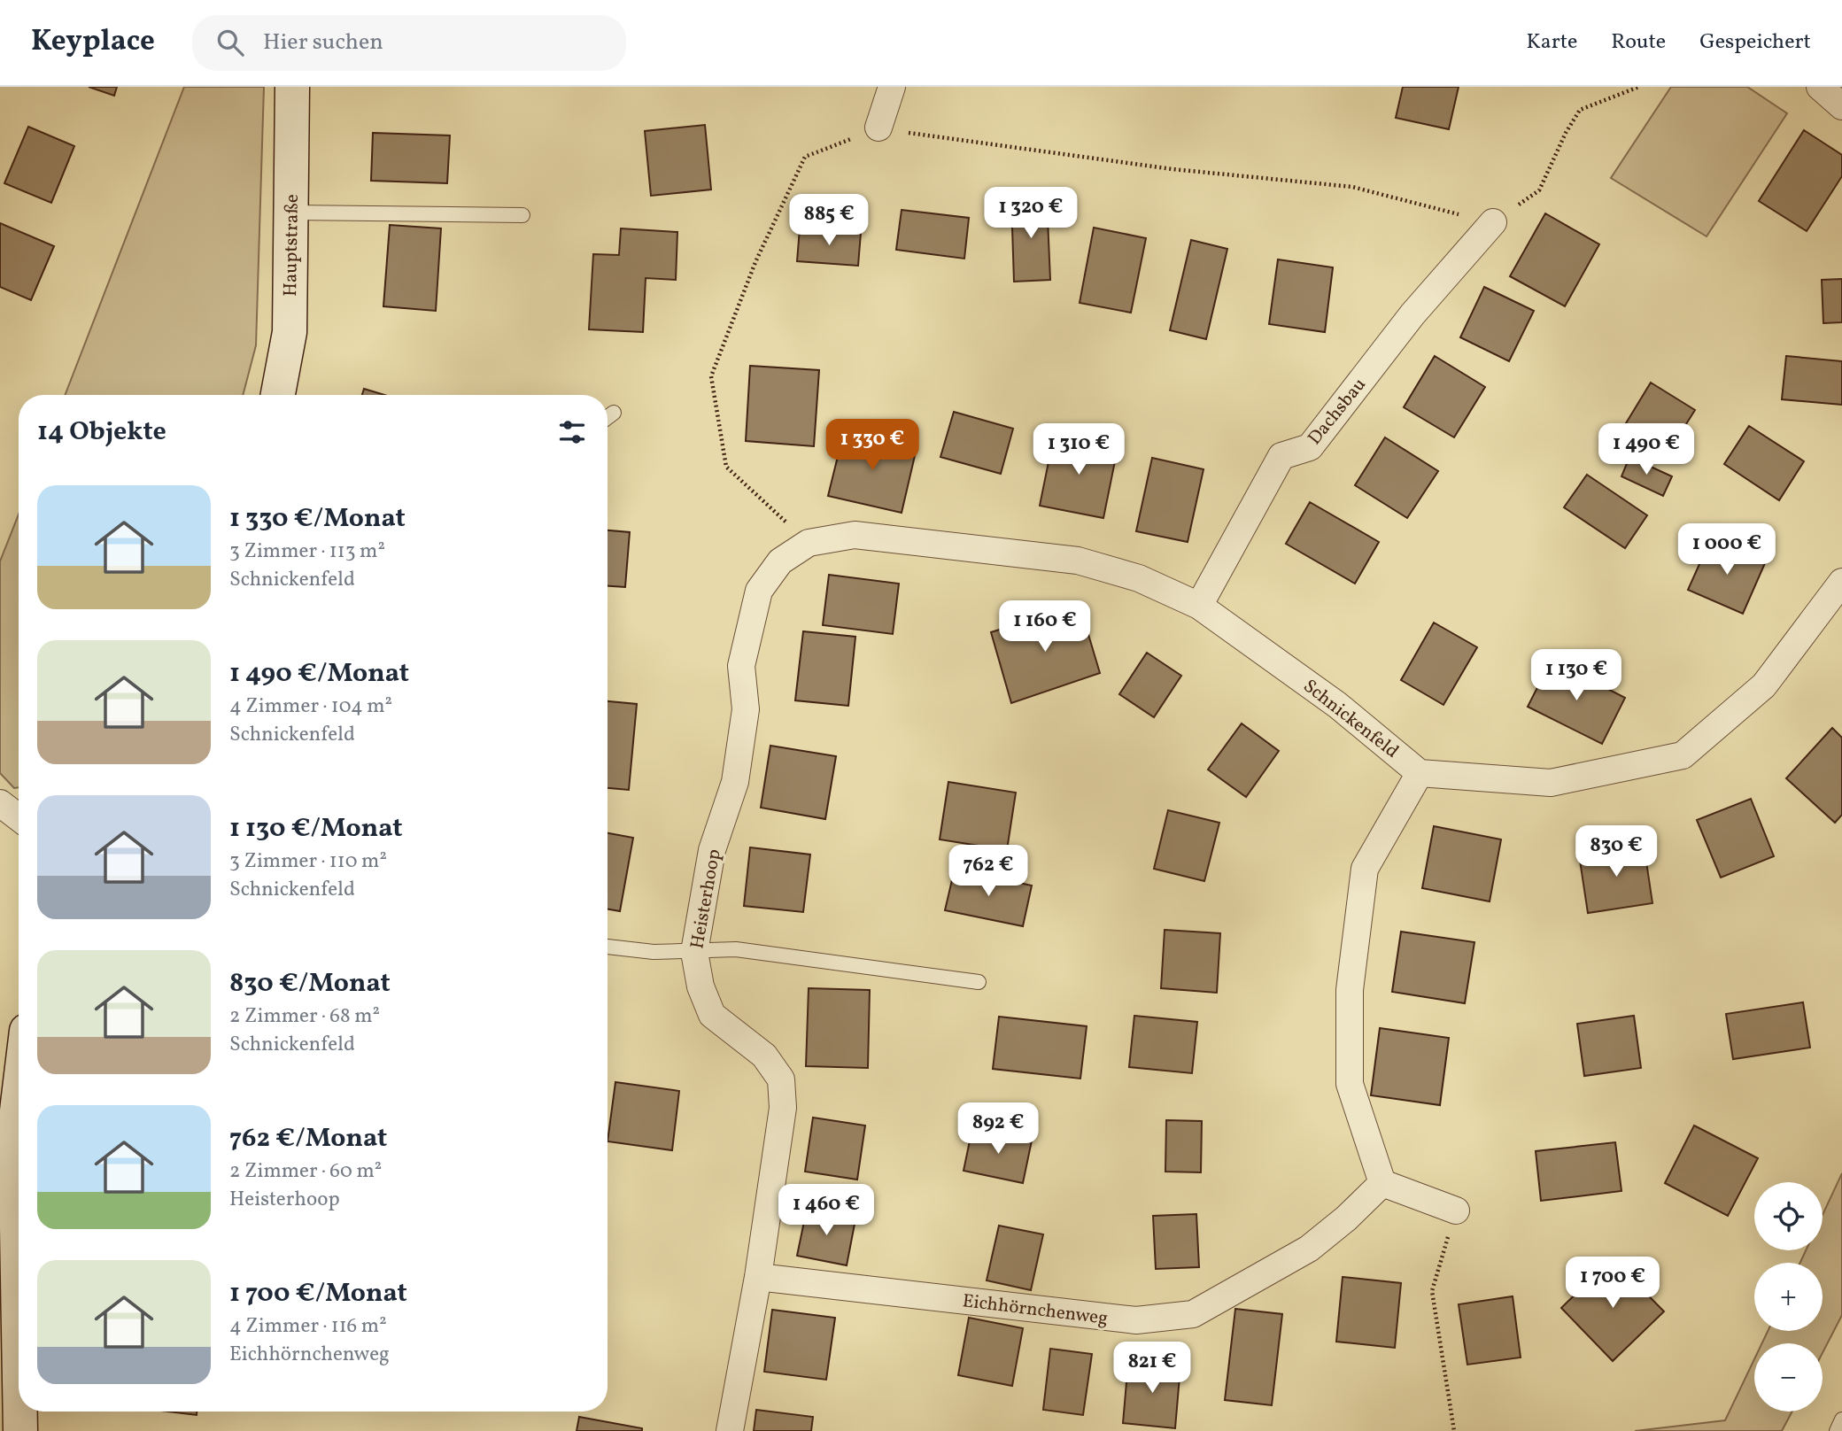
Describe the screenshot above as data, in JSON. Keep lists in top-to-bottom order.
{
  "streets": {
    "main road": ["Hauptstraße"],
    "street": [
      "Dachsbau",
      "Schnickenfeld",
      "Heisterhoop",
      "Eichhörnchenweg"
    ]
  },
  "crossings": [
    ["Dachsbau", "Schnickenfeld"],
    ["Schnickenfeld", "Heisterhoop"],
    ["Heisterhoop", "Eichhörnchenweg"]
  ],
  "page": {
    "header": "Keyplace",
    "search": "Hier suchen",
    "nav": ["Karte", "Route", "Gespeichert"],
    "price": [
      "1 320 €",
      "885 €",
      "1 330 €",
      "1 310 €",
      "1 490 €",
      "1 000 €",
      "1 160 €",
      "1 130 €",
      "830 €",
      "762 €",
      "892 €",
      "1 460 €",
      "1 700 €",
      "821 €"
    ],
    "heading": "14 Objekte",
    "list": [
      {
        "name": "1 330 €/Monat",
        "note": "3 Zimmer · 113 m² · Schnickenfeld"
      },
      {
        "name": "1 490 €/Monat",
        "note": "4 Zimmer · 104 m² · Schnickenfeld"
      },
      {
        "name": "1 130 €/Monat",
        "note": "3 Zimmer · 110 m² · Schnickenfeld"
      },
      {
        "name": "830 €/Monat",
        "note": "2 Zimmer · 68 m² · Schnickenfeld"
      },
      {
        "name": "762 €/Monat",
        "note": "2 Zimmer · 60 m² · Heisterhoop"
      },
      {
        "name": "1 700 €/Monat",
        "note": "4 Zimmer · 116 m² · Eichhörnchenweg"
      }
    ],
    "map_buttons": ["+", "−"]
  }
}
